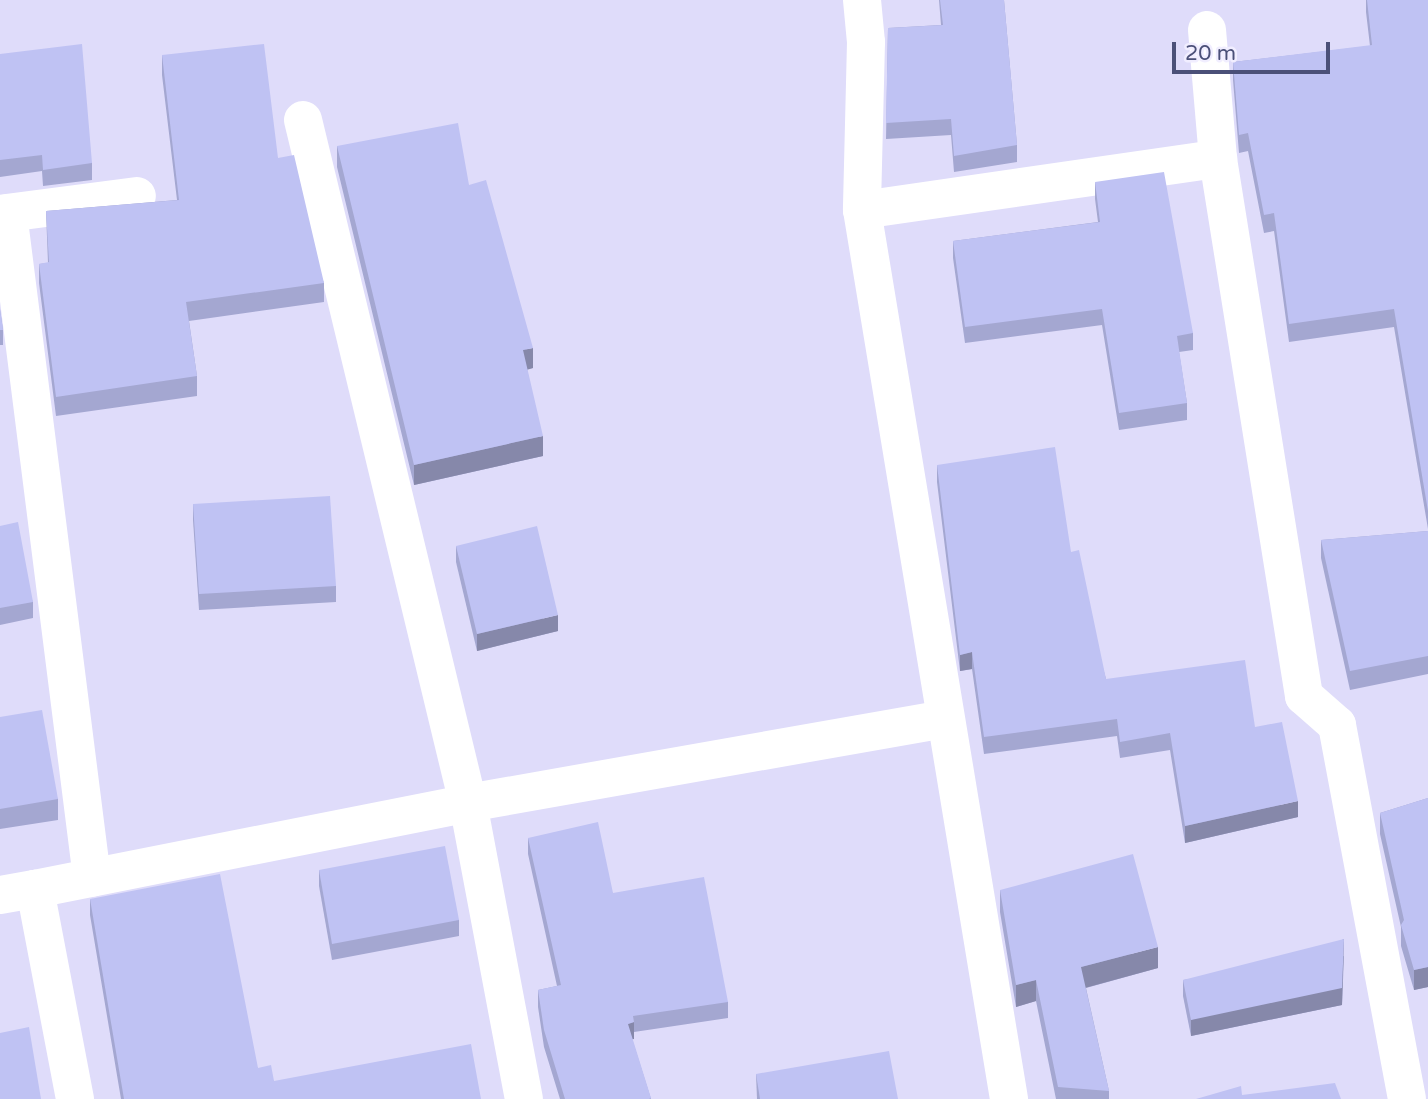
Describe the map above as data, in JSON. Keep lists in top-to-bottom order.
{
  "scale_bar": "20 m"
}
